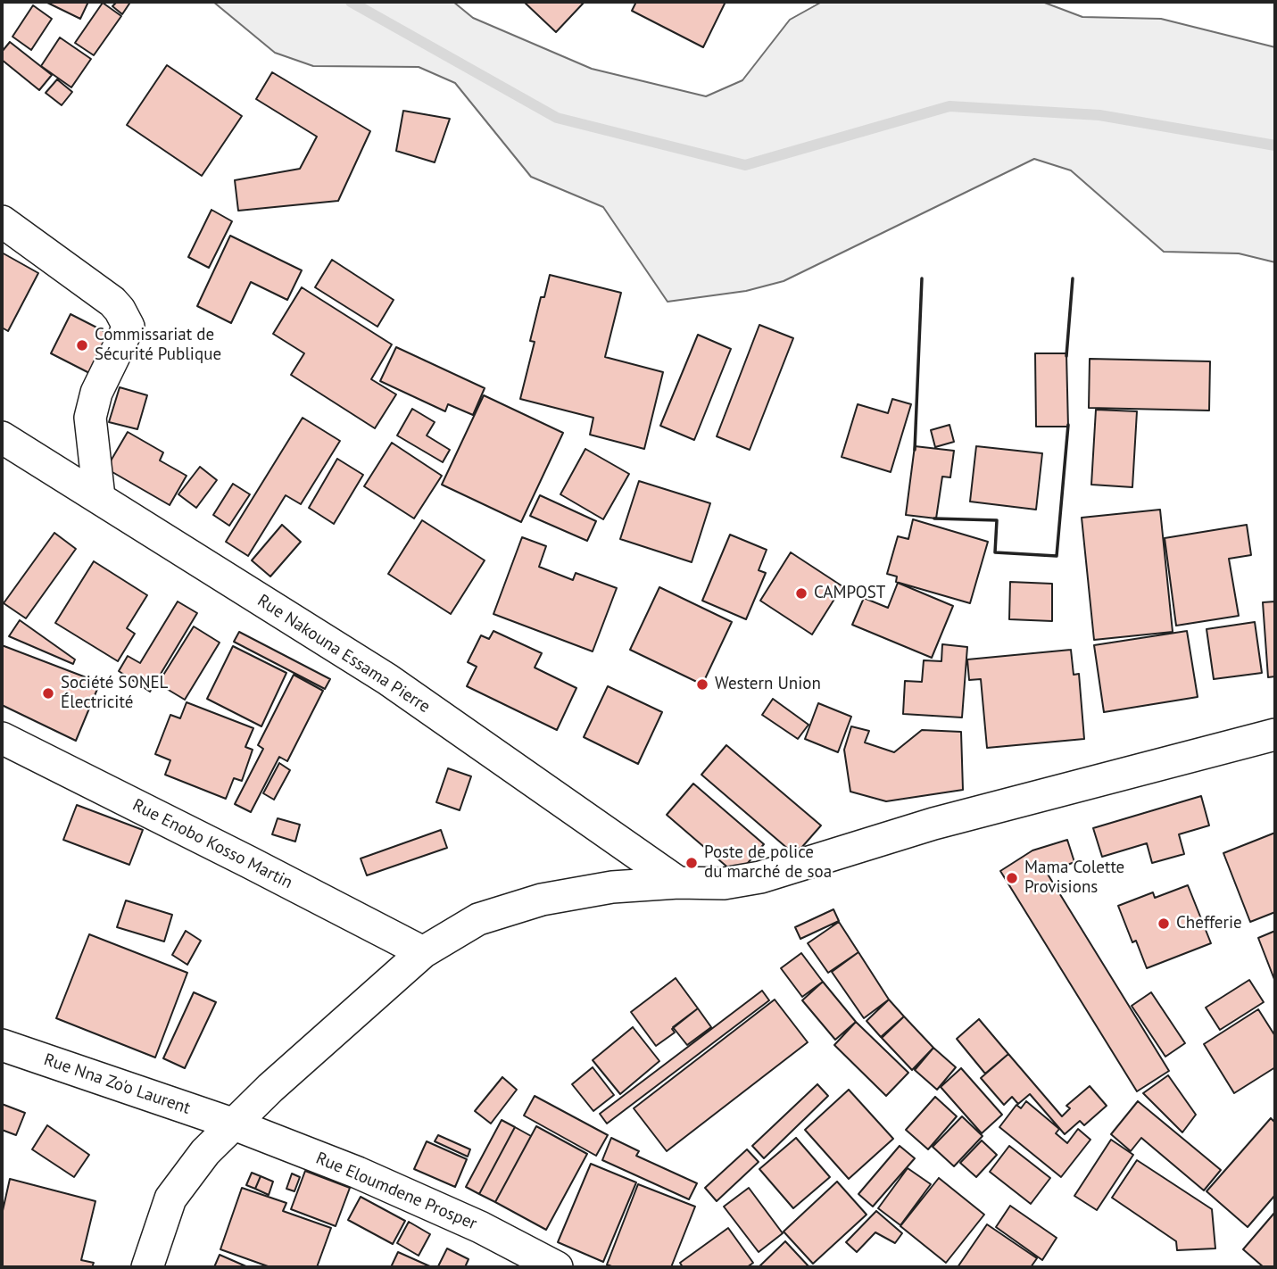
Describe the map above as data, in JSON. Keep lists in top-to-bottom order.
{
  "streets": {
    "street": [
      "Rue Nakouna Essama Pierre",
      "Rue Enobo Kosso Martin",
      "Rue Nna Zo'o Laurent",
      "Rue Eloumdene Prosper"
    ]
  },
  "crossings": [
    ["Rue Nna Zo'o Laurent", "Rue Eloumdene Prosper"]
  ],
  "places": [
    "Commissariat de Sécurité Publique",
    "CAMPOST",
    "Western Union",
    "Société SONEL Électricité",
    "Poste de police du marché de soa",
    "Mama Colette Provisions",
    "Chefferie"
  ]
}
